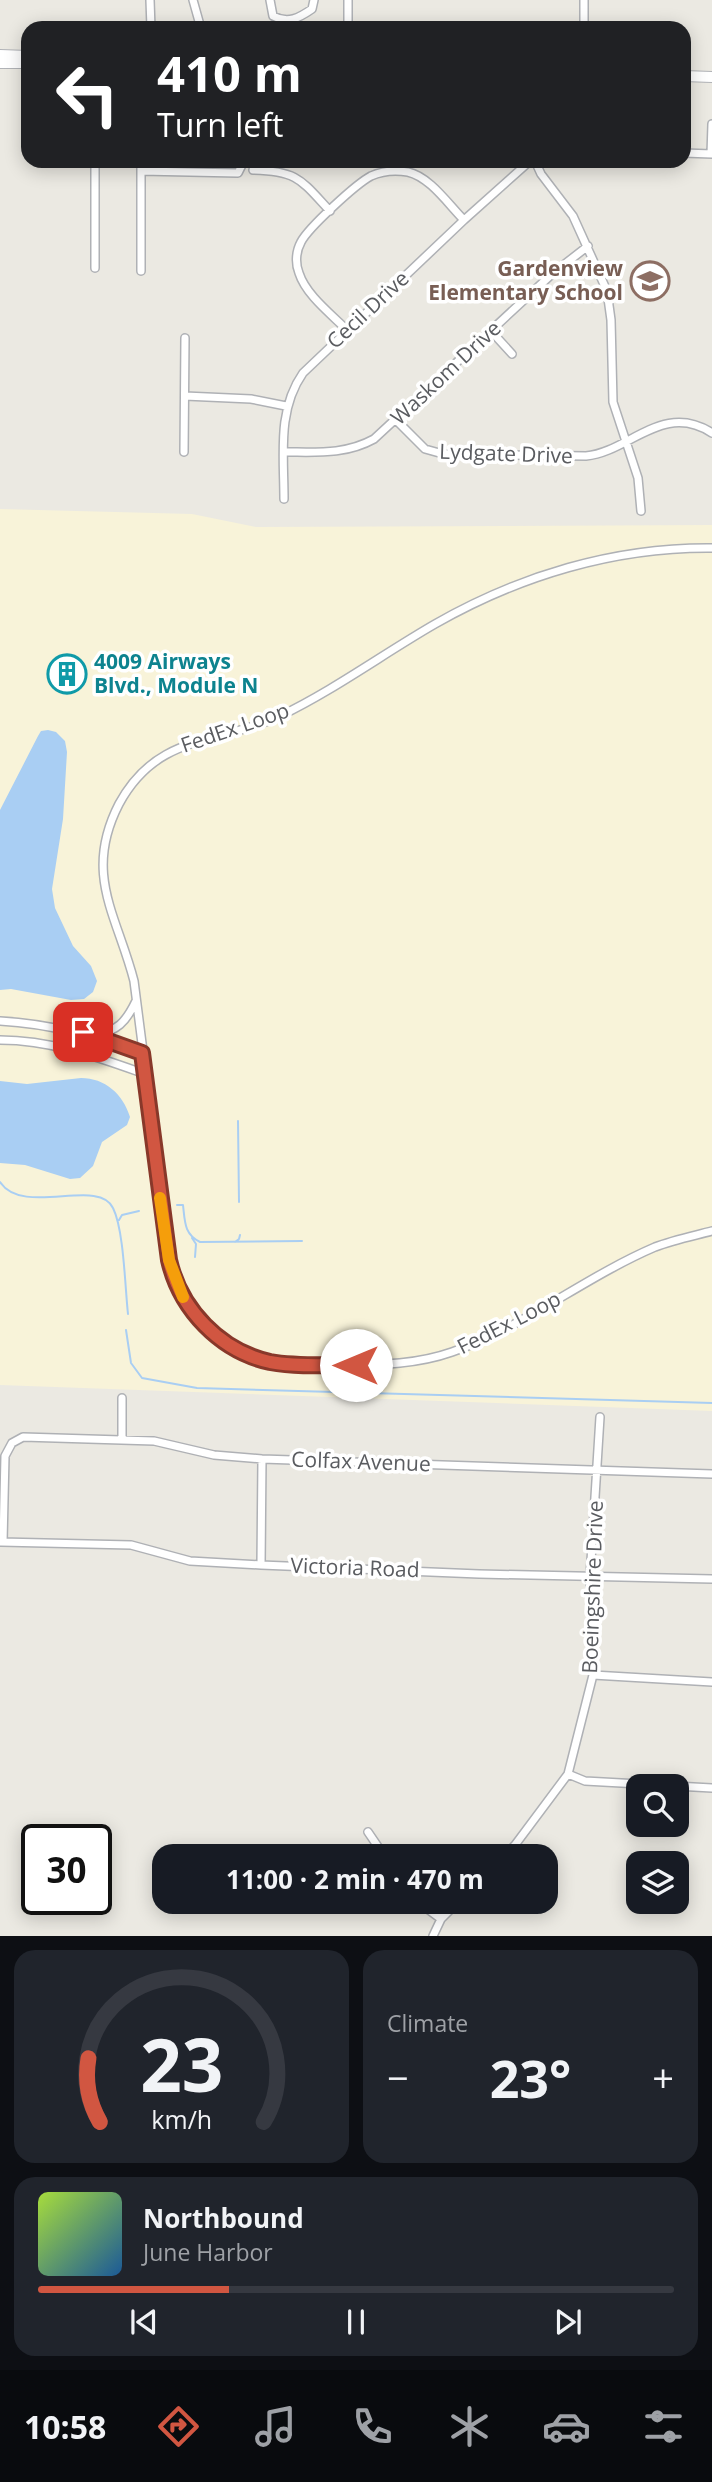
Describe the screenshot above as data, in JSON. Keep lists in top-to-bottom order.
{
  "streets": {
    "street": [
      "Cecil Drive",
      "Waskom Drive",
      "Lydgate Drive",
      "FedEx Loop",
      "Colfax Avenue",
      "Victoria Road",
      "Boeingshire Drive"
    ]
  },
  "crossings": [
    ["Cecil Drive", "Waskom Drive"],
    ["Waskom Drive", "Lydgate Drive"],
    ["Colfax Avenue", "Victoria Road"],
    ["Colfax Avenue", "Boeingshire Drive"],
    ["Victoria Road", "Boeingshire Drive"]
  ],
  "places": {
    "school or university": ["Gardenview Elementary School"],
    "building": ["4009 Airways Blvd., Module N"]
  },
  "page": {
    "turn": ["410 m", "Turn left"],
    "limit": "30",
    "trip": "11:00 · 2 min · 470 m",
    "tile": "Climate",
    "heat": ["−", "23°", "+"],
    "song": ["Northbound", "June Harbor"],
    "tabs": "10:58",
    "gauge": ["23", "km/h"]
  }
}
